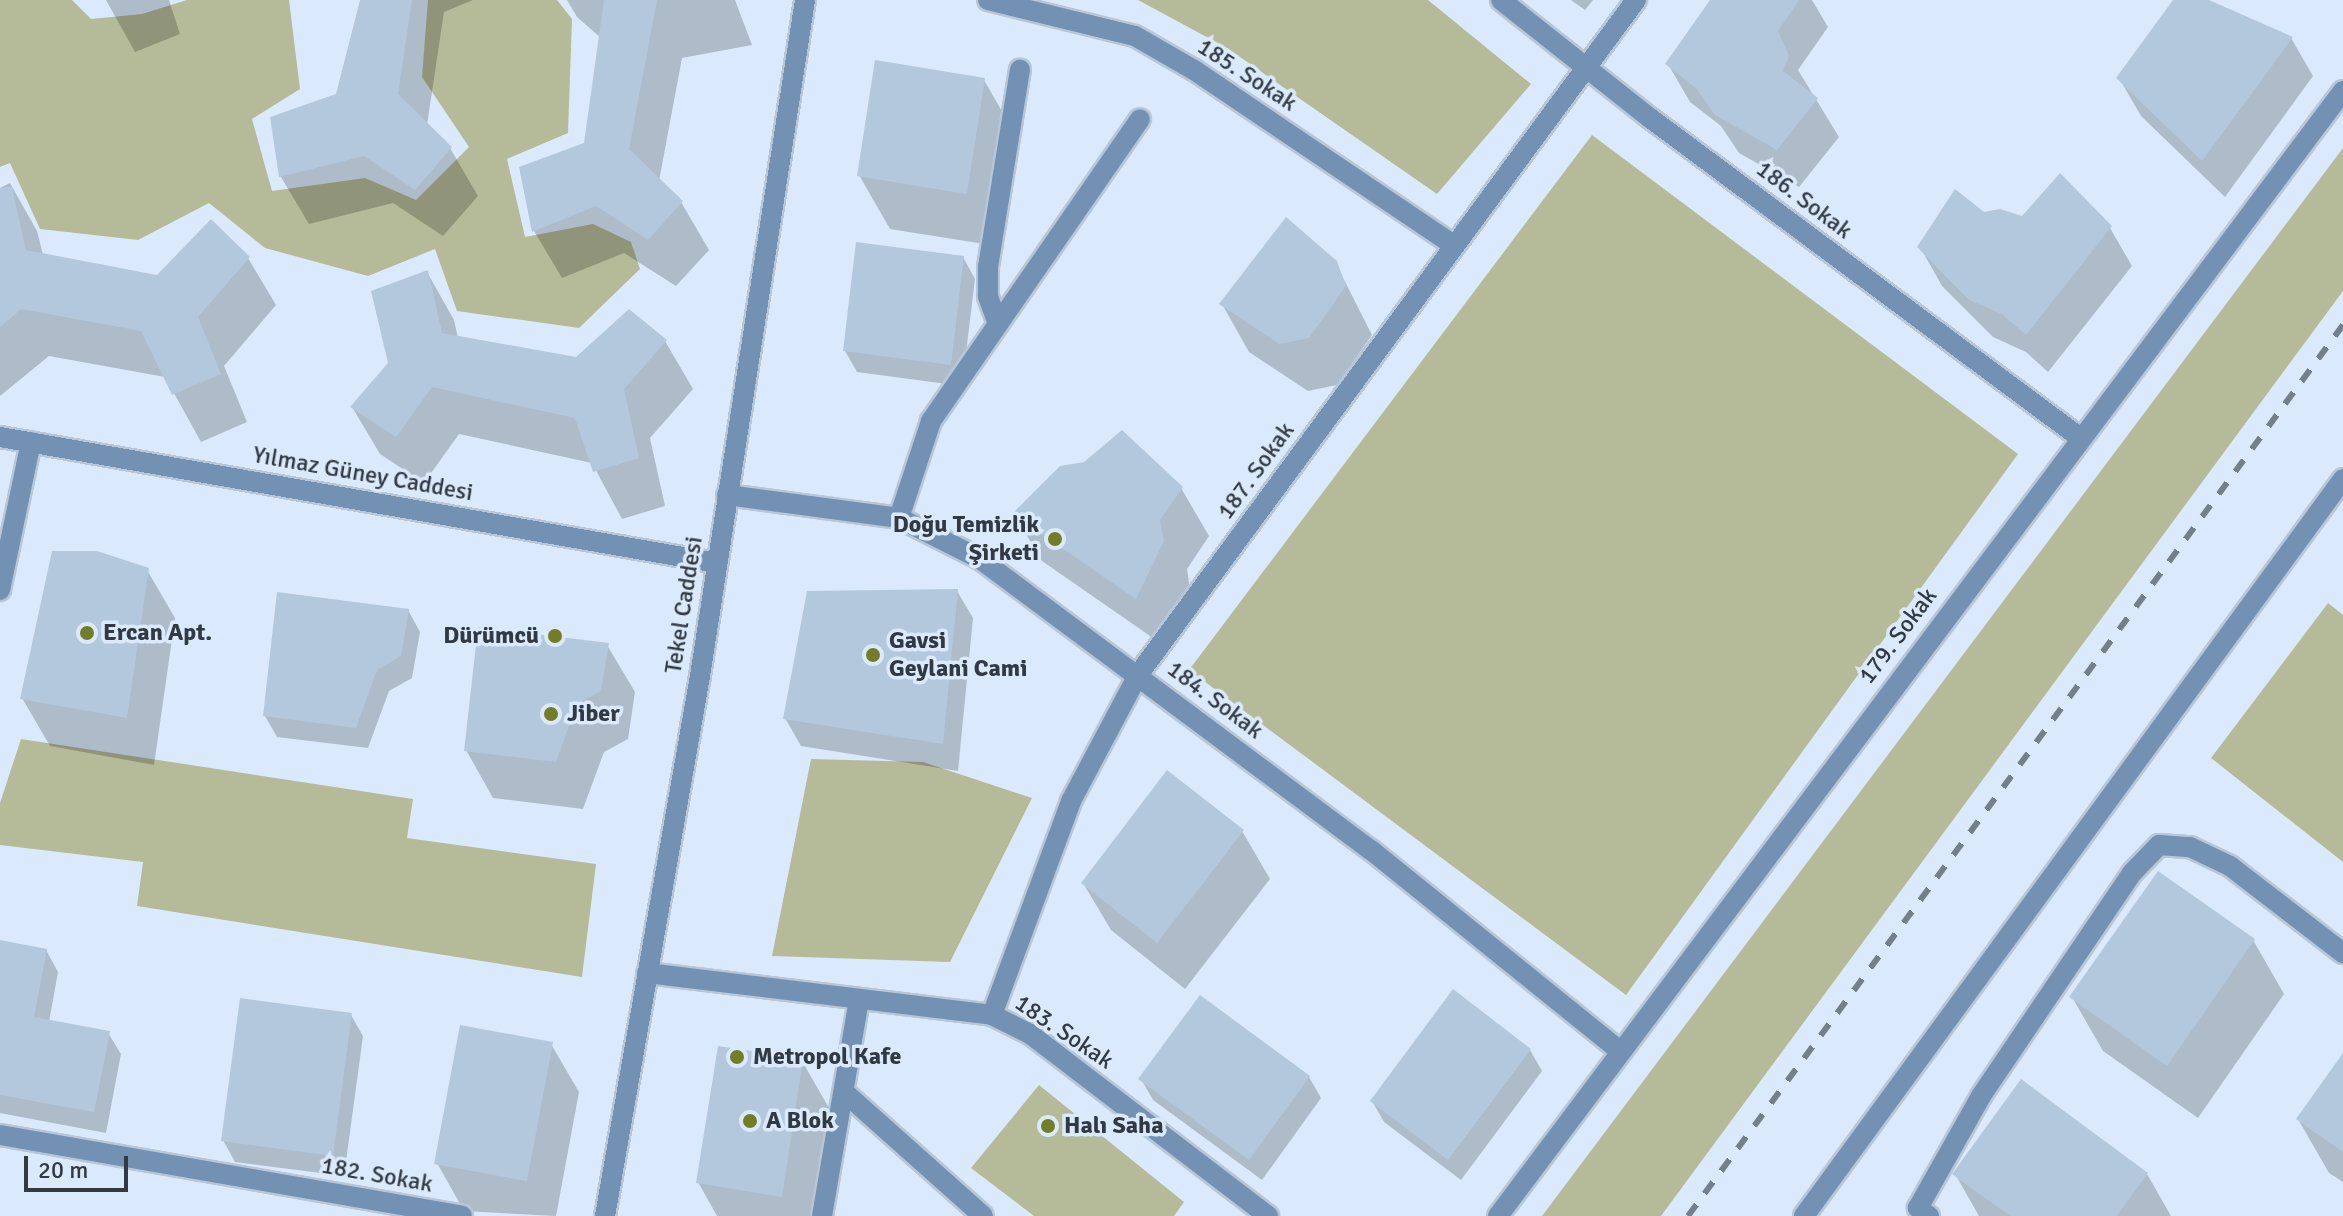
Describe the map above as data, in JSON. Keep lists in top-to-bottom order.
{
  "streets": {
    "street": [
      "185. Sokak",
      "186. Sokak",
      "187. Sokak",
      "Yılmaz Güney Caddesi",
      "Tekel Caddesi",
      "179. Sokak",
      "184. Sokak",
      "183. Sokak",
      "182. Sokak"
    ]
  },
  "crossings": [
    ["185. Sokak", "187. Sokak"],
    ["186. Sokak", "187. Sokak"],
    ["186. Sokak", "179. Sokak"],
    ["187. Sokak", "184. Sokak"],
    ["187. Sokak", "183. Sokak"],
    ["Yılmaz Güney Caddesi", "Tekel Caddesi"],
    ["Tekel Caddesi", "184. Sokak"],
    ["Tekel Caddesi", "183. Sokak"],
    ["179. Sokak", "184. Sokak"]
  ],
  "places": [
    "Doğu Temizlik Şirketi",
    "Ercan Apt.",
    "Dürümcü",
    "Gavsi Geylani Cami",
    "Jiber",
    "Metropol Kafe",
    "A Blok",
    "Halı Saha"
  ],
  "scale_bar": "20 m"
}
